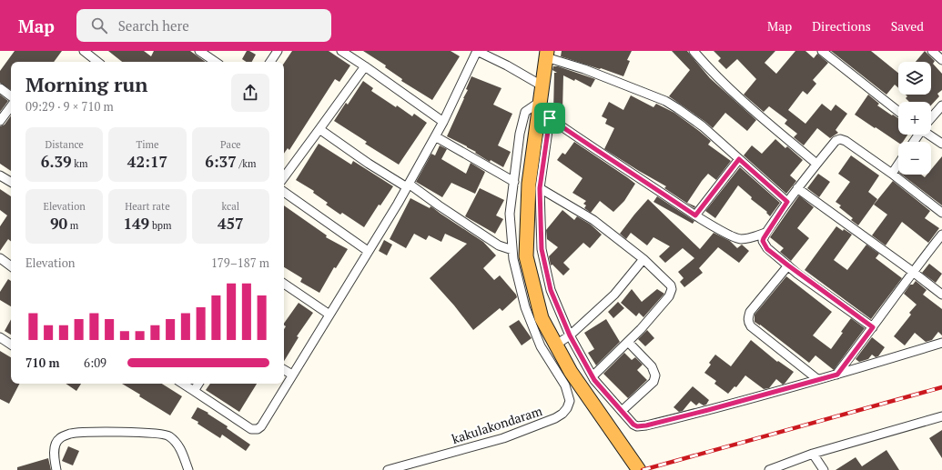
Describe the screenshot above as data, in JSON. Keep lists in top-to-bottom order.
{
  "streets": {
    "street": ["kakulakondaram"]
  },
  "page": {
    "header": "Map",
    "search": "Search here",
    "nav": ["Map", "Directions", "Saved"],
    "map_buttons": ["+", "−"],
    "heading": ["Morning run", "09:29 · 9 × 710 m"],
    "stats": [
      ["Distance", "6.39 km"],
      ["Time", "42:17"],
      ["Pace", "6:37 /km"],
      ["Elevation", "90 m"],
      ["Heart rate", "149 bpm"],
      ["kcal", "457"]
    ],
    "chart": ["Elevation", "179–187 m"],
    "list": [
      {
        "name": "710 m",
        "note": "6:09"
      }
    ]
  }
}
